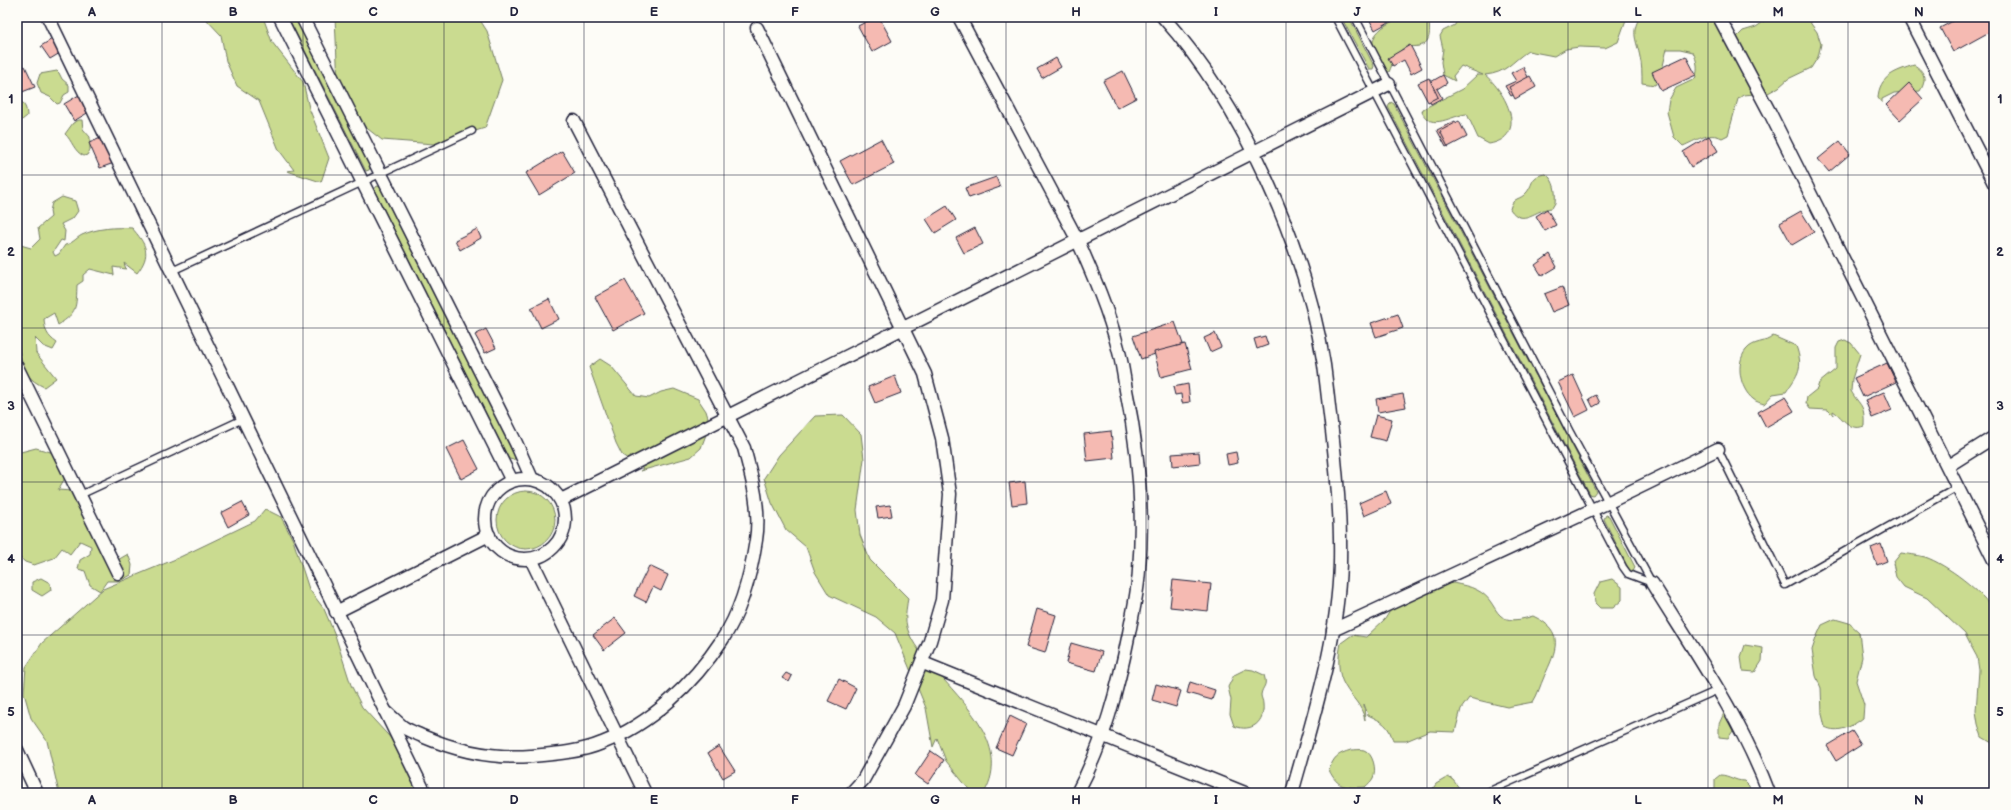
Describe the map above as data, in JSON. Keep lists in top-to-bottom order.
{
  "grid": {
    "columns": [
      "A",
      "B",
      "C",
      "D",
      "E",
      "F",
      "G",
      "H",
      "I",
      "J",
      "K",
      "L",
      "M",
      "N"
    ],
    "rows": [
      "1",
      "2",
      "3",
      "4",
      "5"
    ]
  }
}
